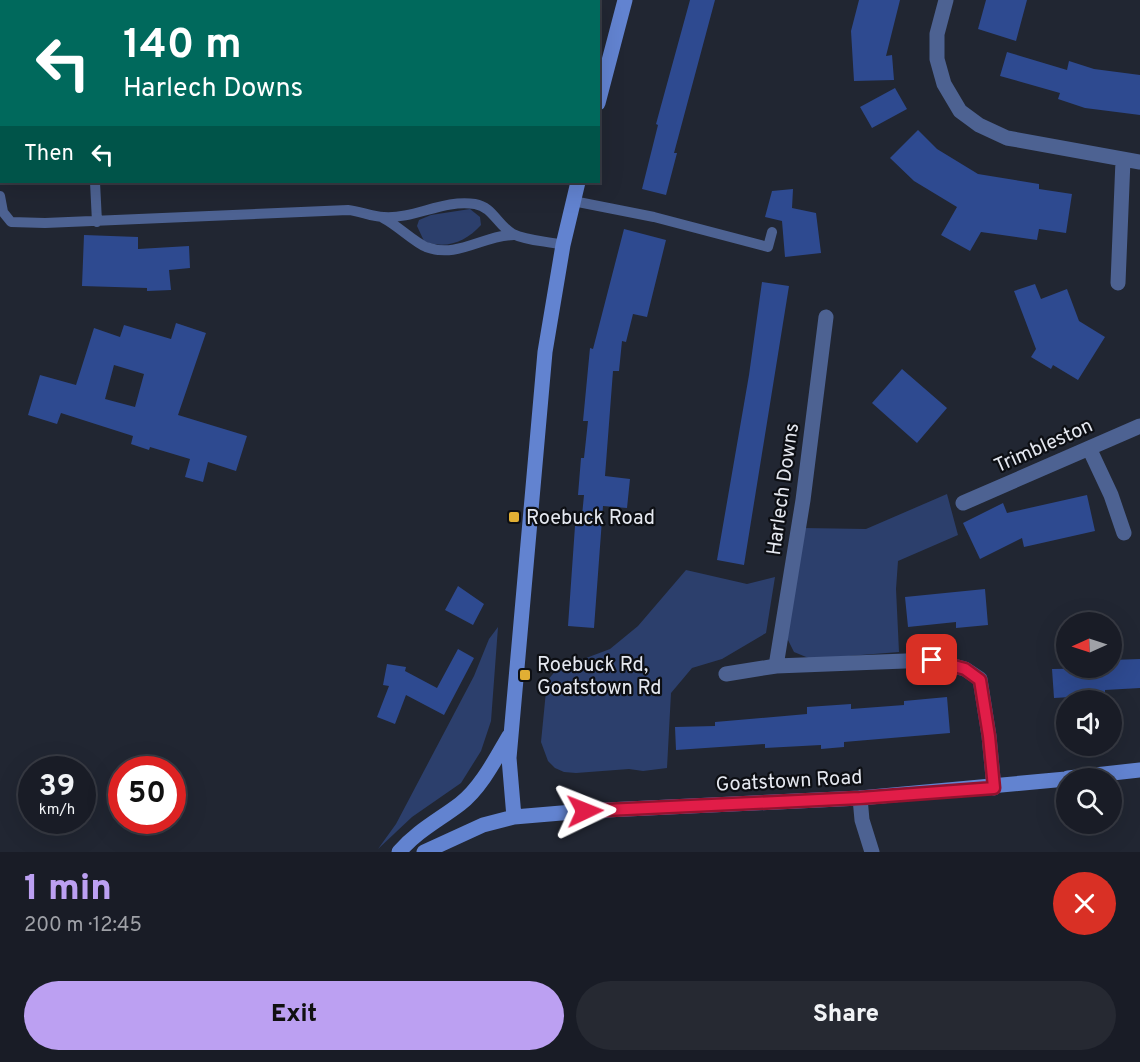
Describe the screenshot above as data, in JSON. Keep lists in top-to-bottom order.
{
  "streets": {
    "main road": ["Goatstown Road"],
    "street": ["Trimbleston", "Harlech Downs"]
  },
  "places": {
    "transit": ["Roebuck Road", "Roebuck Rd, Goatstown Rd"]
  },
  "north": "left",
  "page": {
    "turn": ["140 m", "Harlech Downs"],
    "then": "Then",
    "speed": "39 km/h",
    "limit": "50",
    "heading": ["1 min", "200 m · 12:45"],
    "buttons": ["Exit", "Share"]
  }
}
